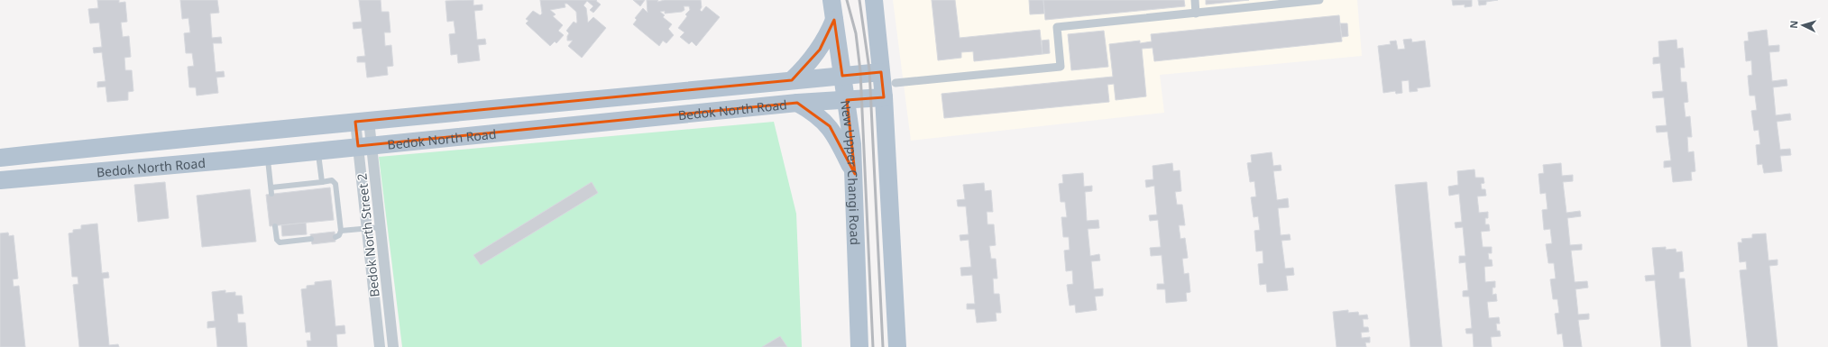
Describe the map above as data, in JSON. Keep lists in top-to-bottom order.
{
  "streets": {
    "main road": ["Bedok North Road", "New Upper Changi Road"],
    "street": ["Bedok North Street 2"]
  },
  "crossings": [
    ["Bedok North Road", "New Upper Changi Road"],
    ["Bedok North Road", "Bedok North Street 2"]
  ],
  "north": "left"
}
